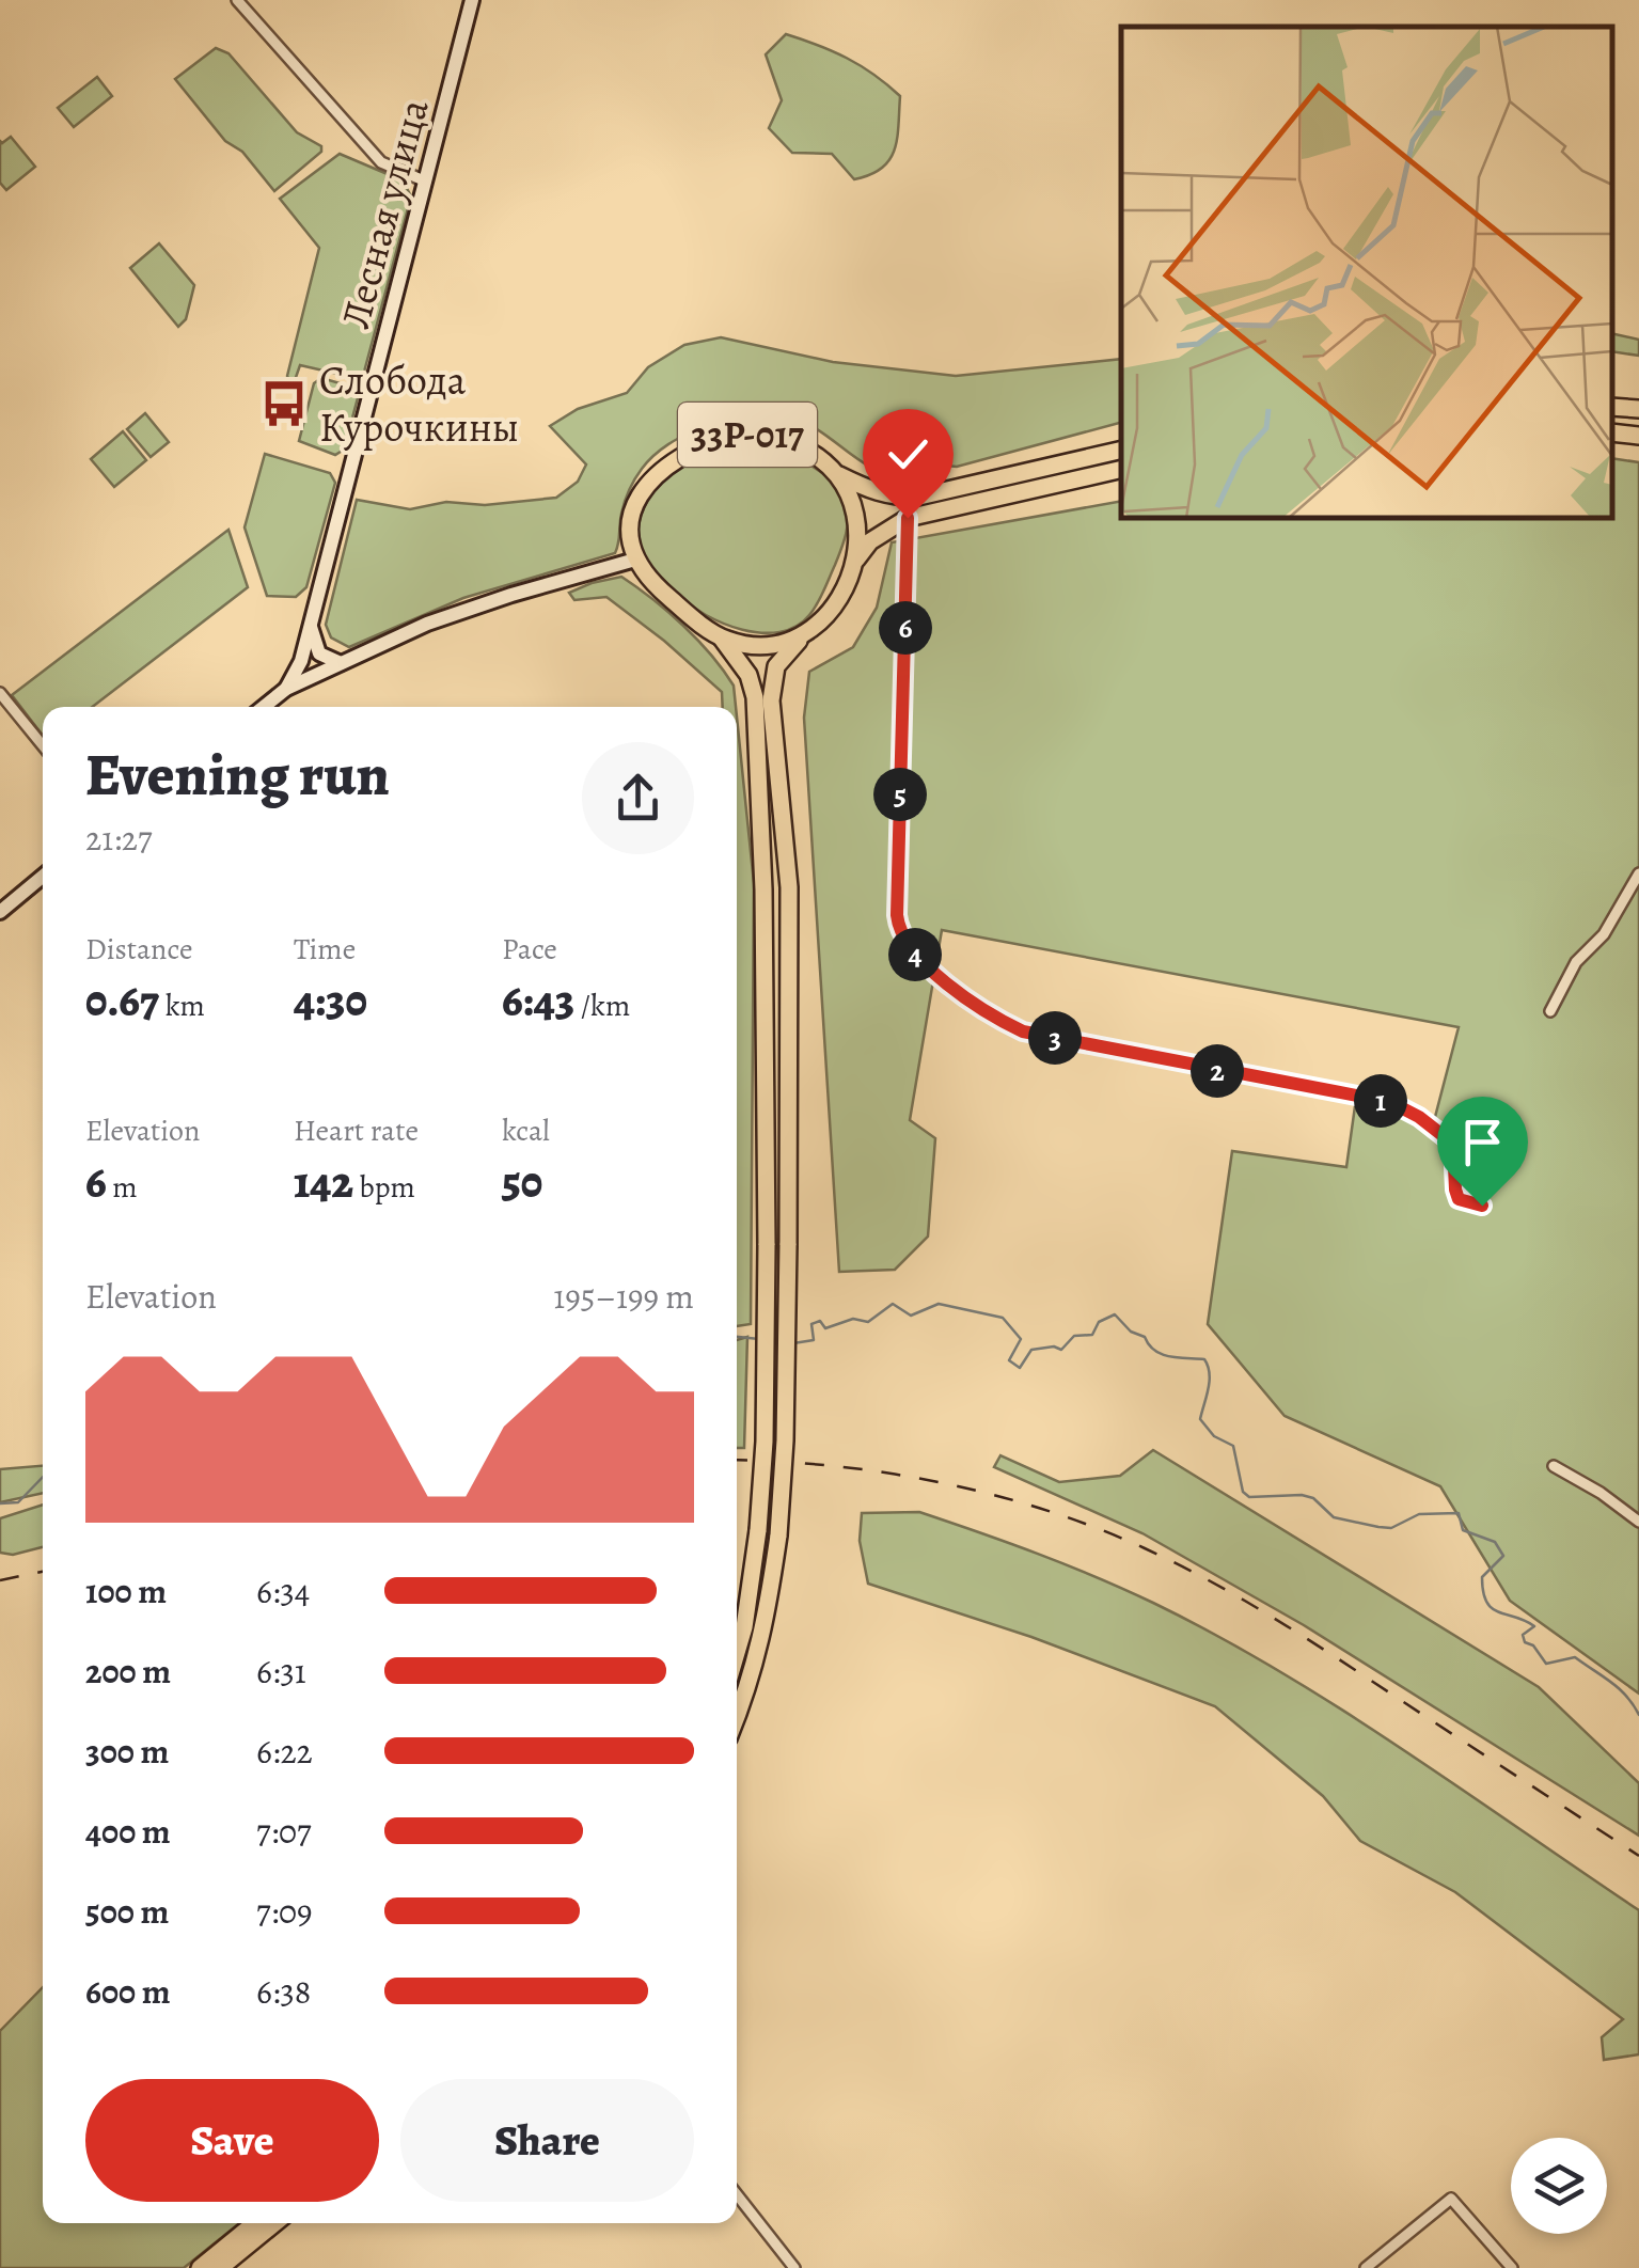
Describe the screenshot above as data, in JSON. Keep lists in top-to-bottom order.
{
  "streets": {
    "highway": ["33Р-017"],
    "main road": ["Лесная улица"]
  },
  "places": {
    "bus stop": ["Слобода Курочкины"]
  },
  "page": {
    "pins": [
      "6",
      "5",
      "4",
      "3",
      "2",
      "1"
    ],
    "heading": ["Evening run", "21:27"],
    "stats": [
      ["Distance", "0.67 km"],
      ["Time", "4:30"],
      ["Pace", "6:43 /km"],
      ["Elevation", "6 m"],
      ["Heart rate", "142 bpm"],
      ["kcal", "50"]
    ],
    "chart": ["Elevation", "195–199 m"],
    "list": [
      {
        "name": "100 m",
        "note": "6:34"
      },
      {
        "name": "200 m",
        "note": "6:31"
      },
      {
        "name": "300 m",
        "note": "6:22"
      },
      {
        "name": "400 m",
        "note": "7:07"
      },
      {
        "name": "500 m",
        "note": "7:09"
      },
      {
        "name": "600 m",
        "note": "6:38"
      }
    ],
    "buttons": ["Save", "Share"]
  }
}
